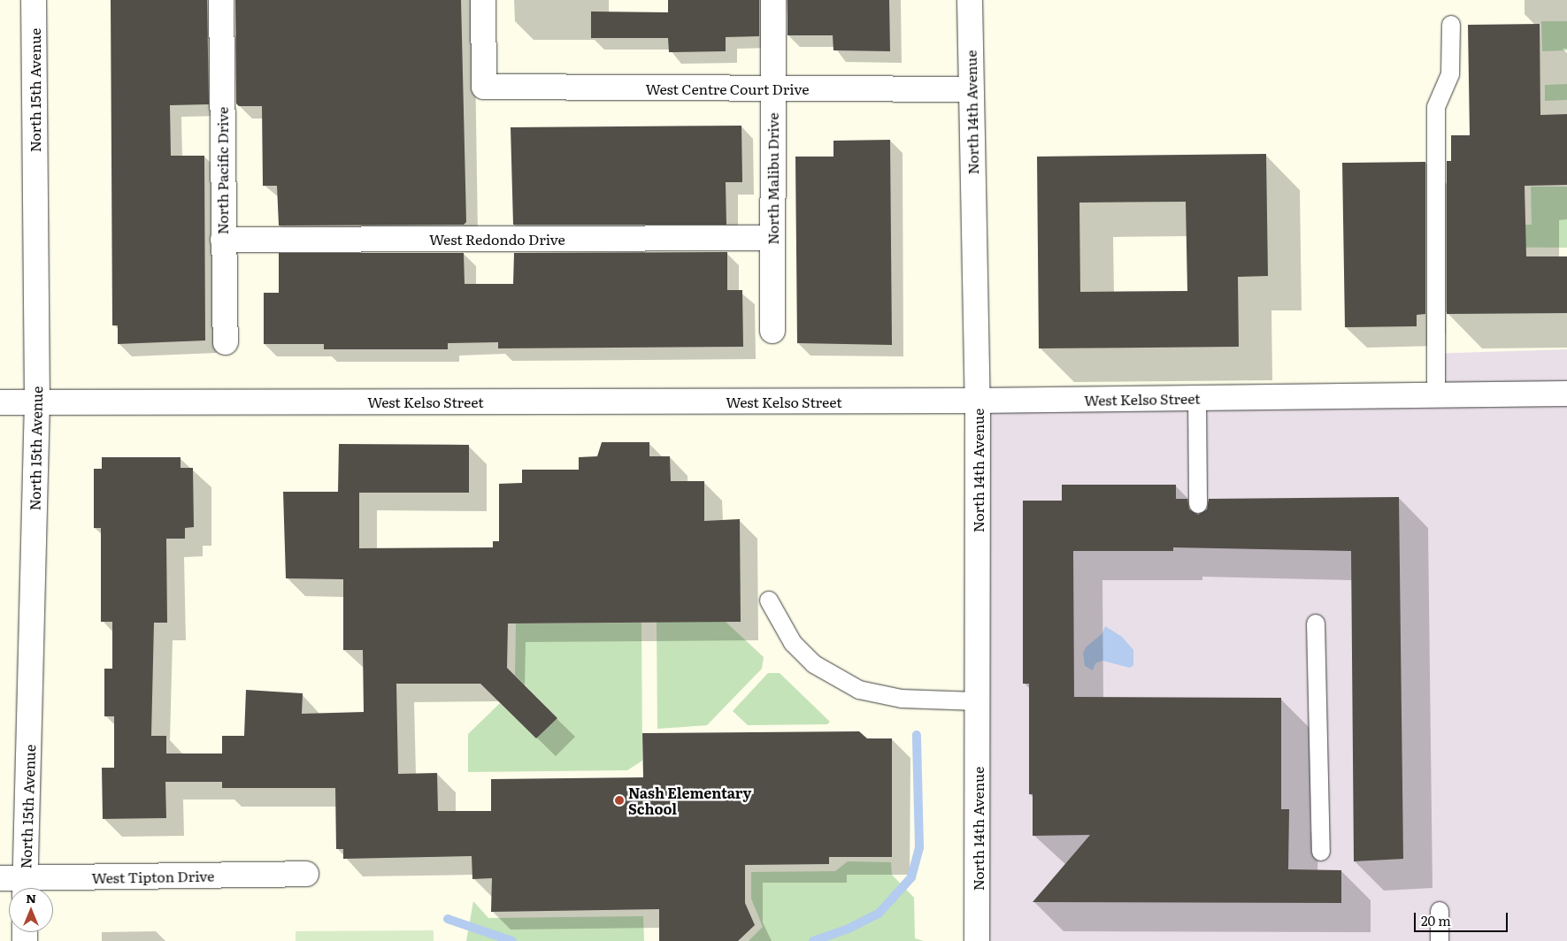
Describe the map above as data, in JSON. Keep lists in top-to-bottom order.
{
  "streets": {
    "street": [
      "West Centre Court Drive",
      "North 15th Avenue",
      "North 14th Avenue",
      "North Pacific Drive",
      "North Malibu Drive",
      "West Redondo Drive",
      "West Kelso Street",
      "West Tipton Drive"
    ]
  },
  "crossings": [
    ["West Centre Court Drive", "North 14th Avenue"],
    ["West Centre Court Drive", "North Malibu Drive"],
    ["North 15th Avenue", "West Kelso Street"],
    ["North 15th Avenue", "West Tipton Drive"],
    ["North 14th Avenue", "West Kelso Street"],
    ["North Pacific Drive", "West Redondo Drive"],
    ["North Malibu Drive", "West Redondo Drive"]
  ],
  "places": ["Nash Elementary School"],
  "scale_bar": "20 m",
  "north": "top"
}
